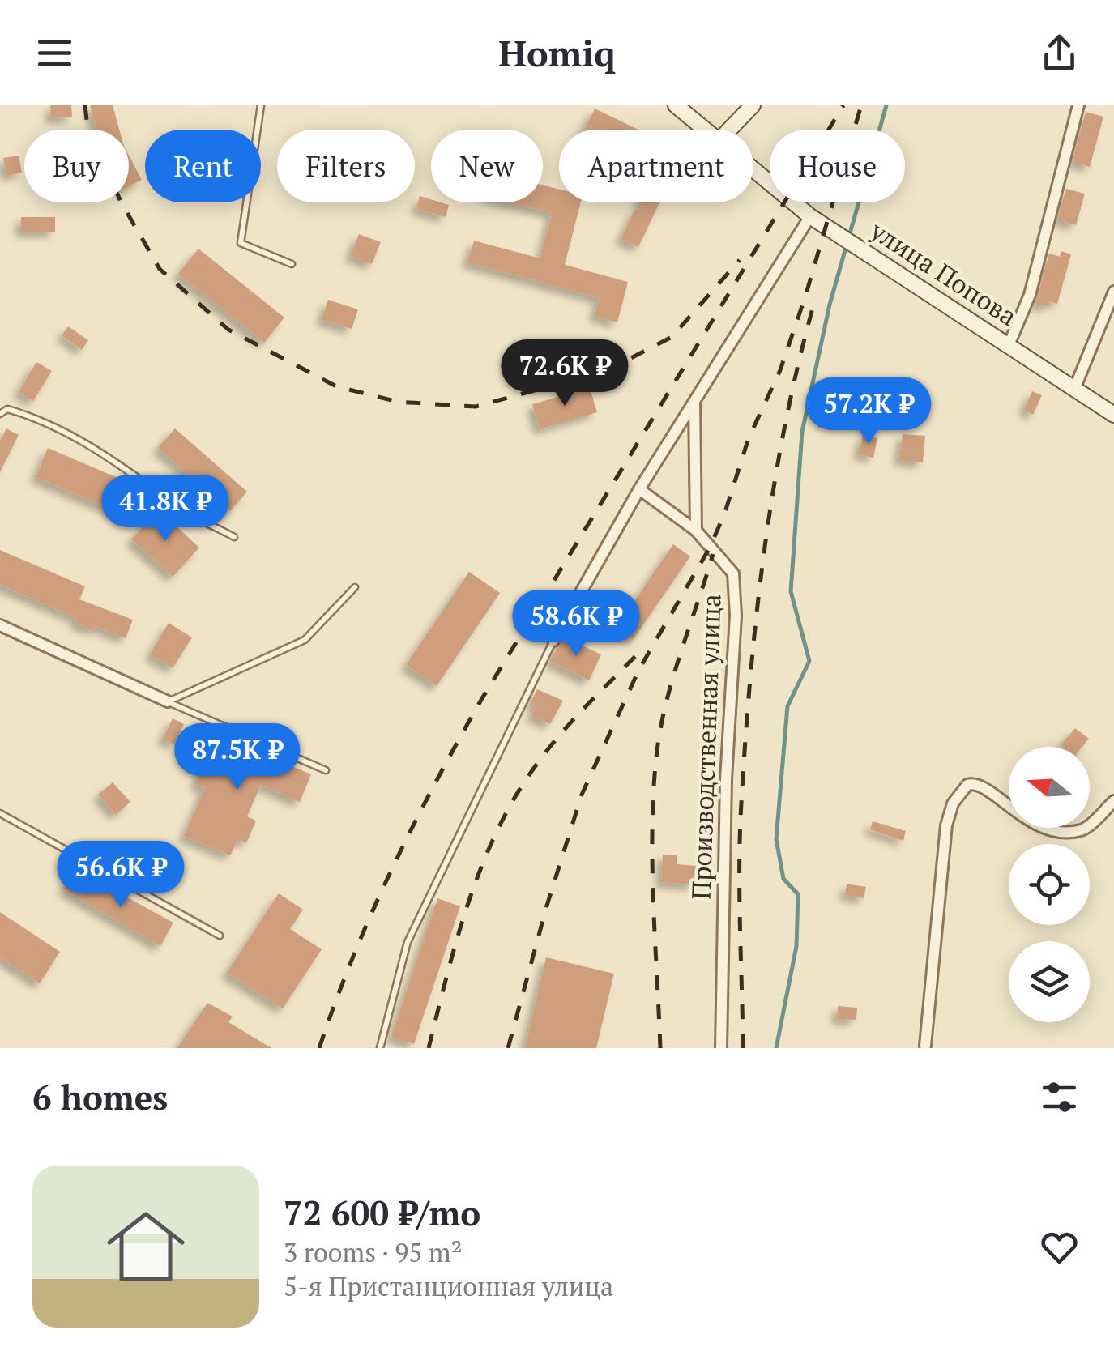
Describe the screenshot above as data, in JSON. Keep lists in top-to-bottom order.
{
  "streets": {
    "street": ["улица Попова", "Производственная улица"]
  },
  "north": "left",
  "page": {
    "header": "Homiq",
    "chip": [
      "Buy",
      "Rent",
      "Filters",
      "New",
      "Apartment",
      "House"
    ],
    "price": [
      "72.6K ₽",
      "57.2K ₽",
      "41.8K ₽",
      "58.6K ₽",
      "87.5K ₽",
      "56.6K ₽"
    ],
    "heading": "6 homes",
    "list": [
      {
        "name": "72 600 ₽/mo",
        "note": "3 rooms · 95 m² · 5-я Пристанционная улица"
      }
    ]
  }
}
